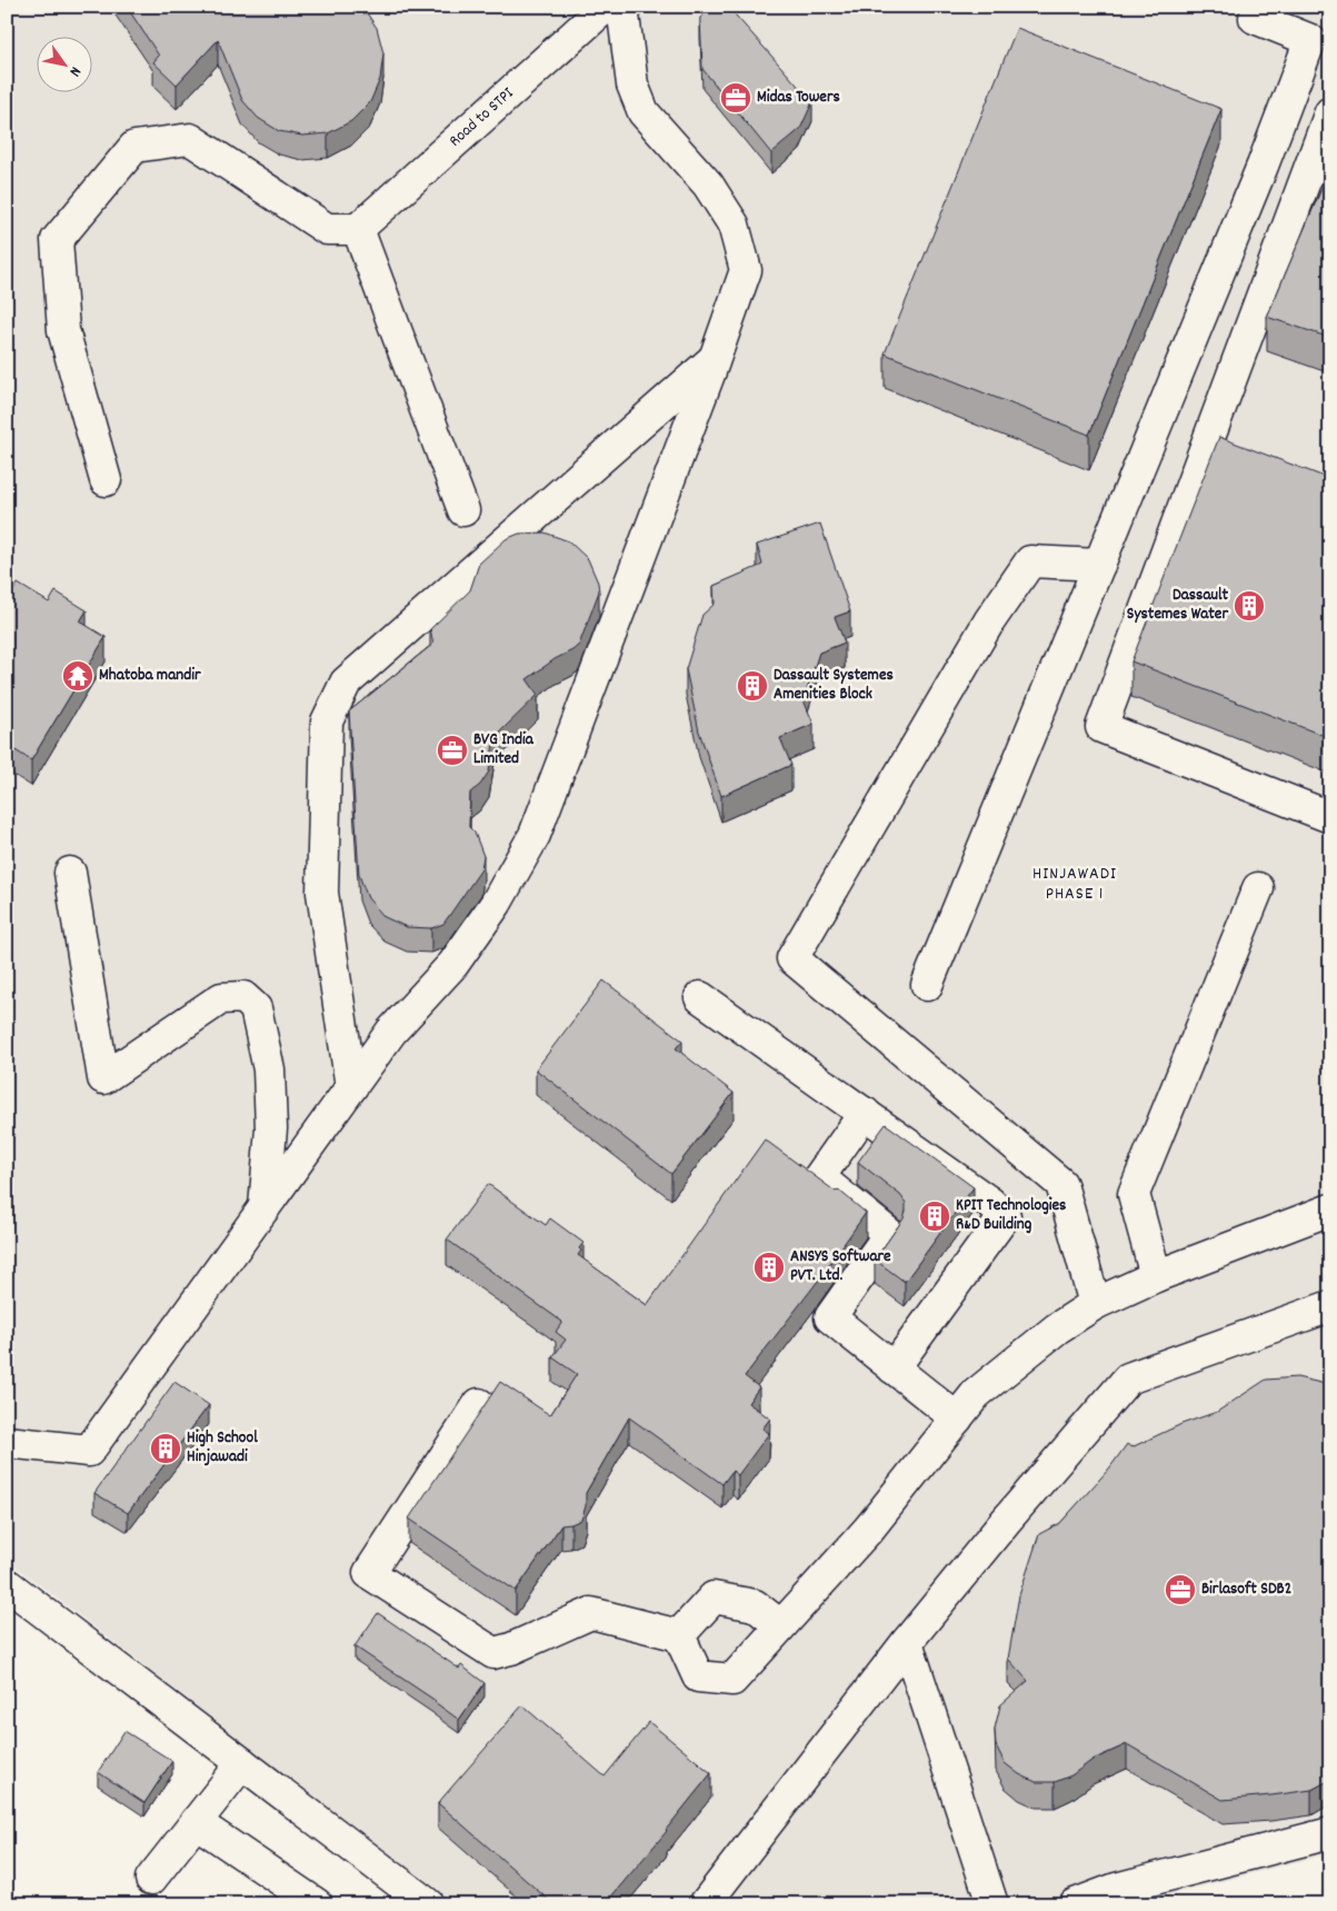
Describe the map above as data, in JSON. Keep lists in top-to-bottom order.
{
  "streets": {
    "street": ["Road to STPI"]
  },
  "districts": ["HINJAWADI PHASE 1"],
  "places": {
    "office": ["Midas Towers", "BVG India Limited", "Birlasoft SDB2"],
    "building": [
      "Dassault Systemes Water",
      "Dassault Systemes Amenities Block",
      "KPIT Technologies R&D Building",
      "ANSYS Software PVT. Ltd.",
      "High School Hinjawadi"
    ],
    "temple": ["Mhatoba mandir"]
  },
  "north": "bottom right"
}
